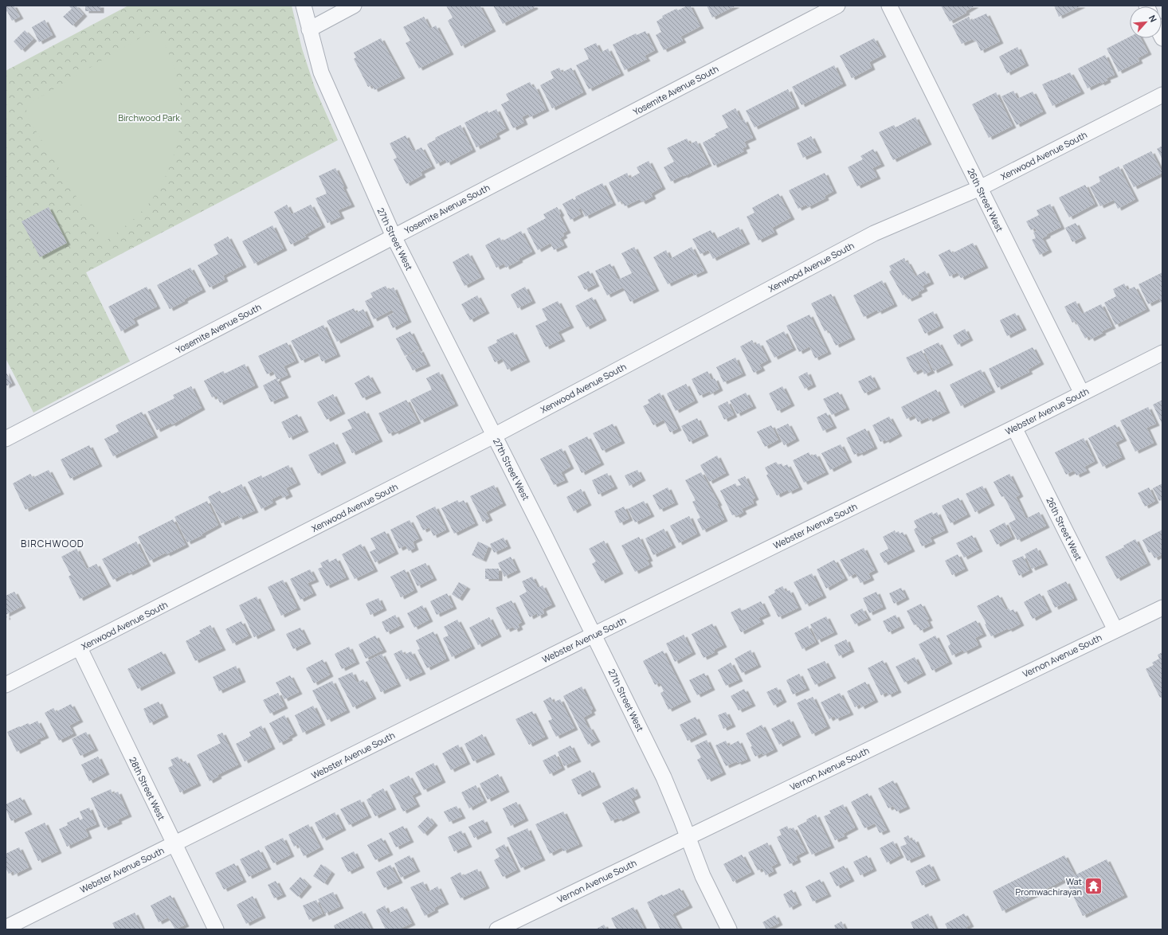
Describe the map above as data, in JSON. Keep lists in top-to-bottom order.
{
  "streets": {
    "street": [
      "Yosemite Avenue South",
      "Xenwood Avenue South",
      "26th Street West",
      "27th Street West",
      "Webster Avenue South",
      "Vernon Avenue South",
      "28th Street West"
    ]
  },
  "crossings": [
    ["Yosemite Avenue South", "27th Street West"],
    ["Xenwood Avenue South", "26th Street West"],
    ["Xenwood Avenue South", "27th Street West"],
    ["Xenwood Avenue South", "28th Street West"],
    ["26th Street West", "Webster Avenue South"],
    ["26th Street West", "Vernon Avenue South"],
    ["27th Street West", "Webster Avenue South"],
    ["27th Street West", "Vernon Avenue South"],
    ["Webster Avenue South", "28th Street West"]
  ],
  "districts": ["BIRCHWOOD"],
  "parks": ["Birchwood Park"],
  "places": {
    "temple": ["Wat Promwachirayan"]
  },
  "north": "top right"
}
